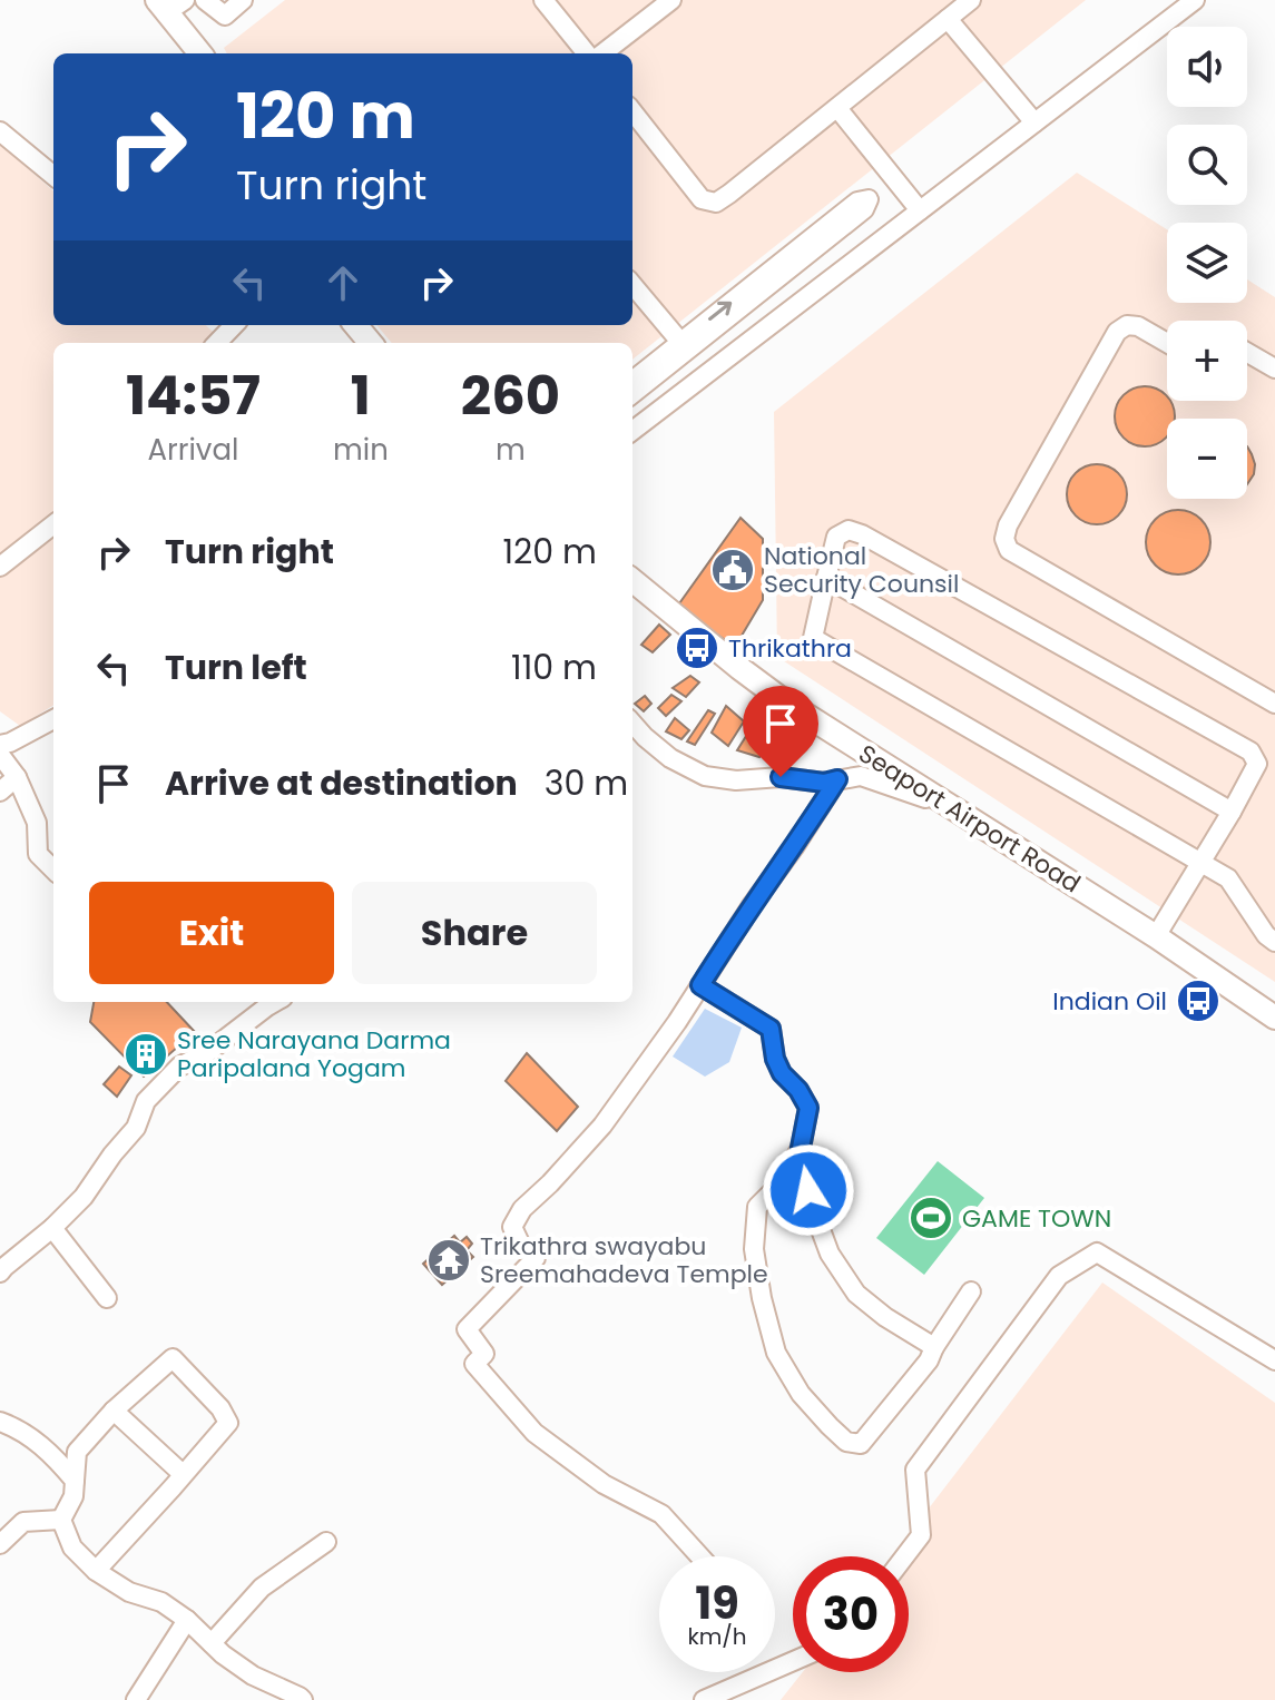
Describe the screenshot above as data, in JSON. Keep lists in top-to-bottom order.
{
  "streets": {
    "main road": ["Seaport Airport Road"]
  },
  "places": {
    "public building": ["National Security Counsil"],
    "bus stop": ["Thrikathra", "Indian Oil"],
    "building": ["Sree Narayana Darma Paripalana Yogam"],
    "sports": ["GAME TOWN"],
    "temple": ["Trikathra swayabu Sreemahadeva Temple"]
  },
  "page": {
    "map_buttons": ["+", "−"],
    "turn": ["120 m", "Turn right"],
    "eta": [
      "14:57",
      "Arrival",
      "1",
      "min",
      "260",
      "m"
    ],
    "list": [
      {
        "name": "Turn right",
        "value": "120 m"
      },
      {
        "name": "Turn left",
        "value": "110 m"
      },
      {
        "name": "Arrive at destination",
        "value": "30 m"
      }
    ],
    "buttons": ["Exit", "Share"],
    "speed": "19 km/h",
    "limit": "30"
  }
}
